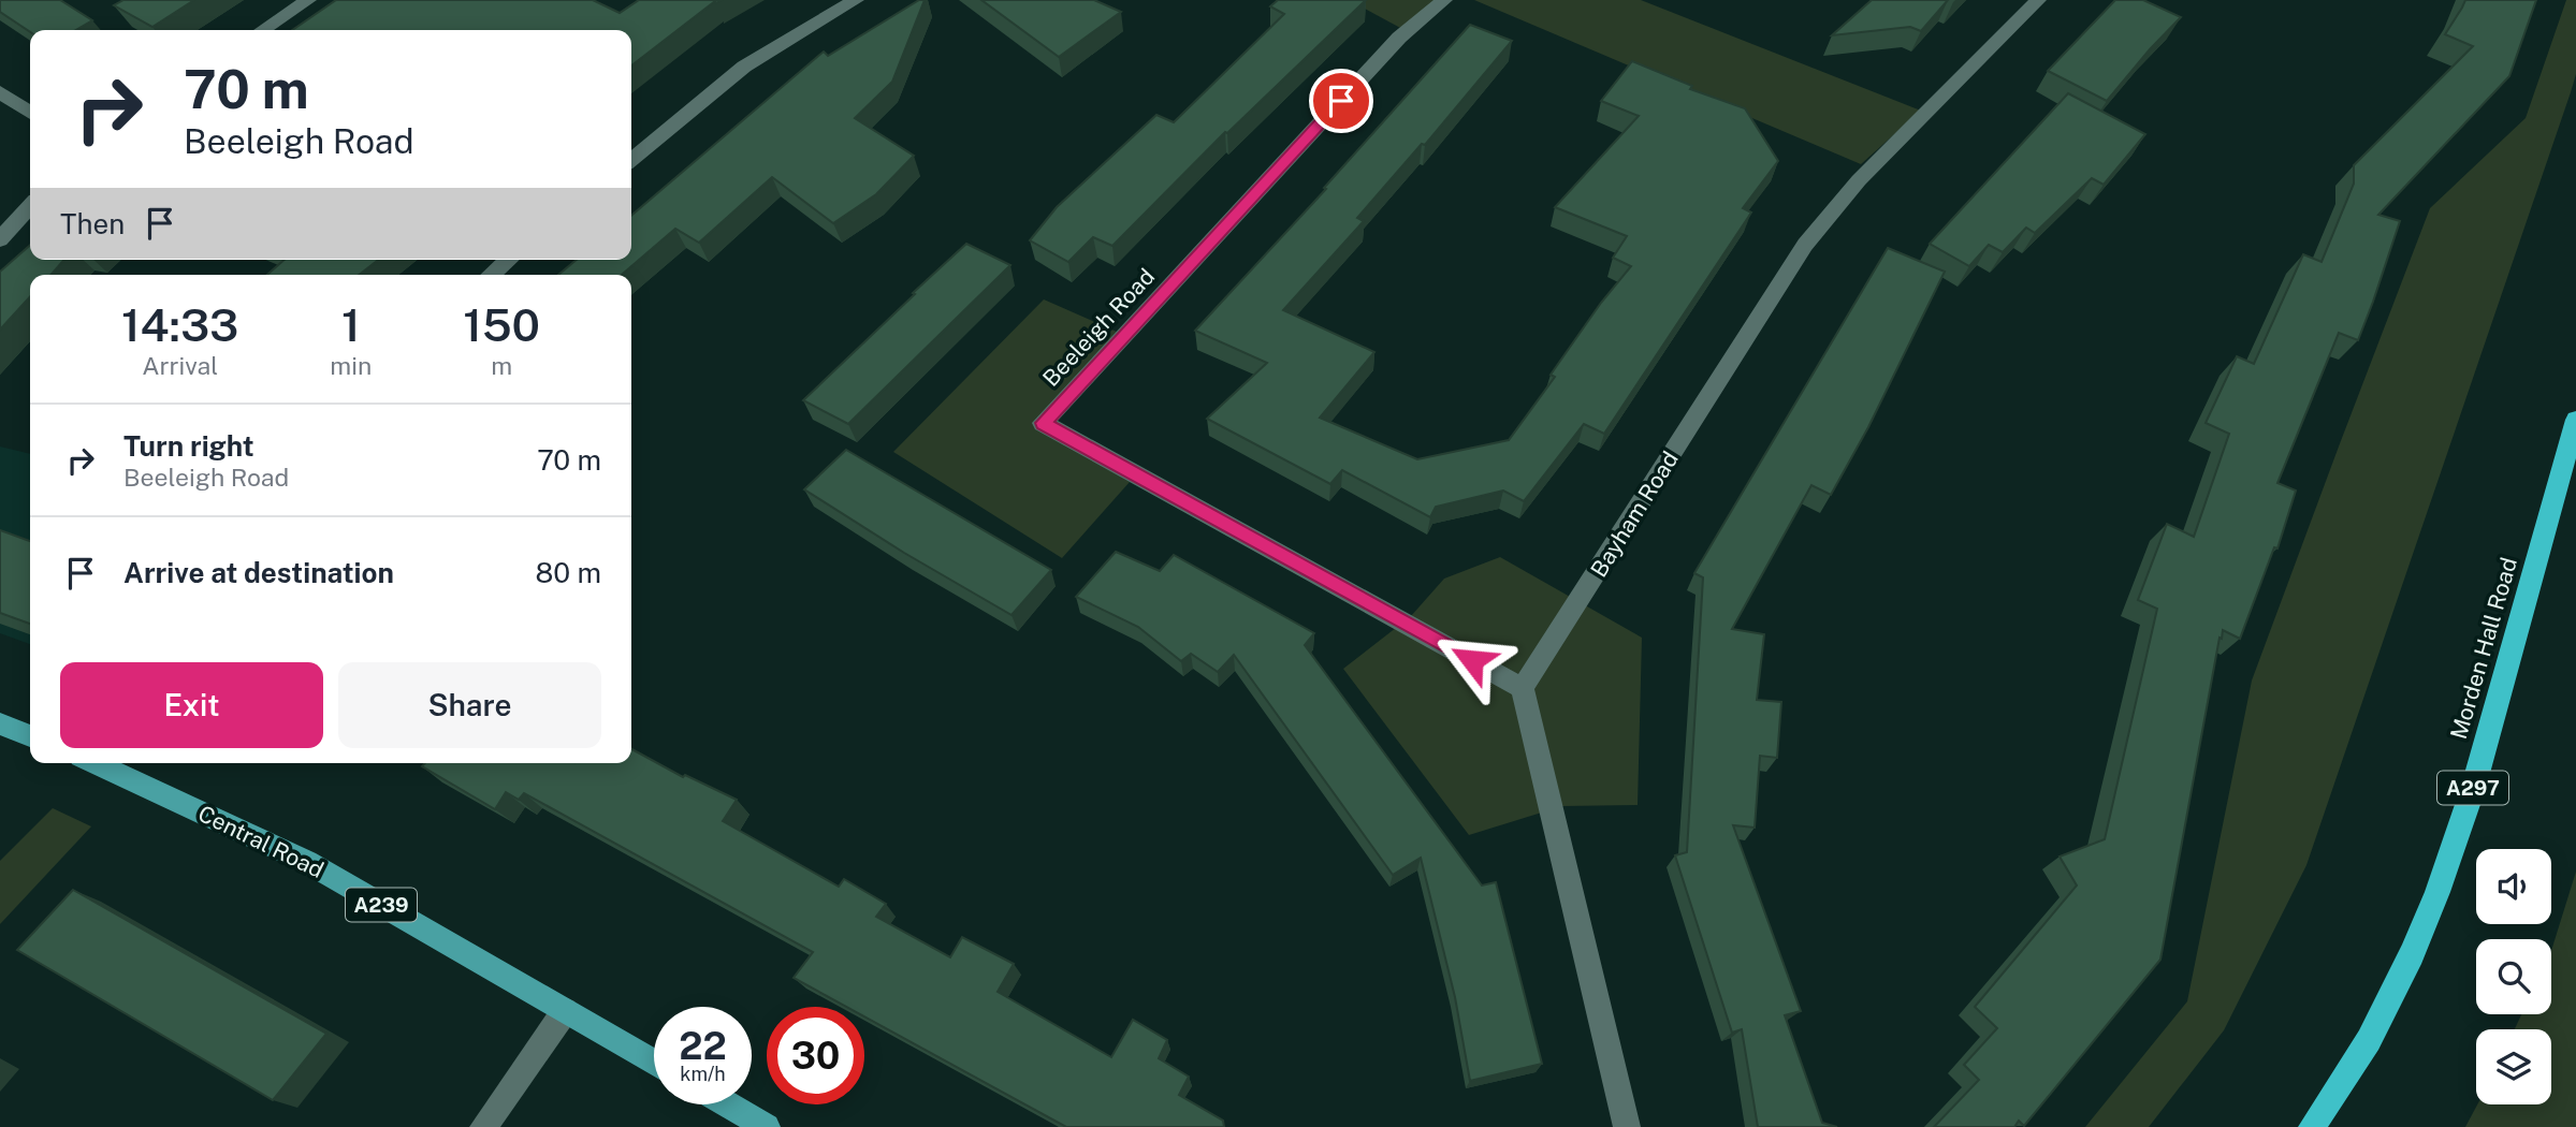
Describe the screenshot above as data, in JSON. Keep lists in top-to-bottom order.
{
  "streets": {
    "highway": ["Morden Hall Road", "A297"],
    "main road": ["Central Road", "A239"],
    "street": ["Beeleigh Road", "Bayham Road"]
  },
  "crossings": [
    ["Beeleigh Road", "Bayham Road"]
  ],
  "page": {
    "turn": ["70 m", "Beeleigh Road"],
    "then": "Then",
    "eta": [
      "14:33",
      "Arrival",
      "1",
      "min",
      "150",
      "m"
    ],
    "list": [
      {
        "name": "Turn right",
        "note": "Beeleigh Road",
        "value": "70 m"
      },
      {
        "name": "Arrive at destination",
        "value": "80 m"
      }
    ],
    "buttons": ["Exit", "Share"],
    "speed": "22 km/h",
    "limit": "30"
  }
}
